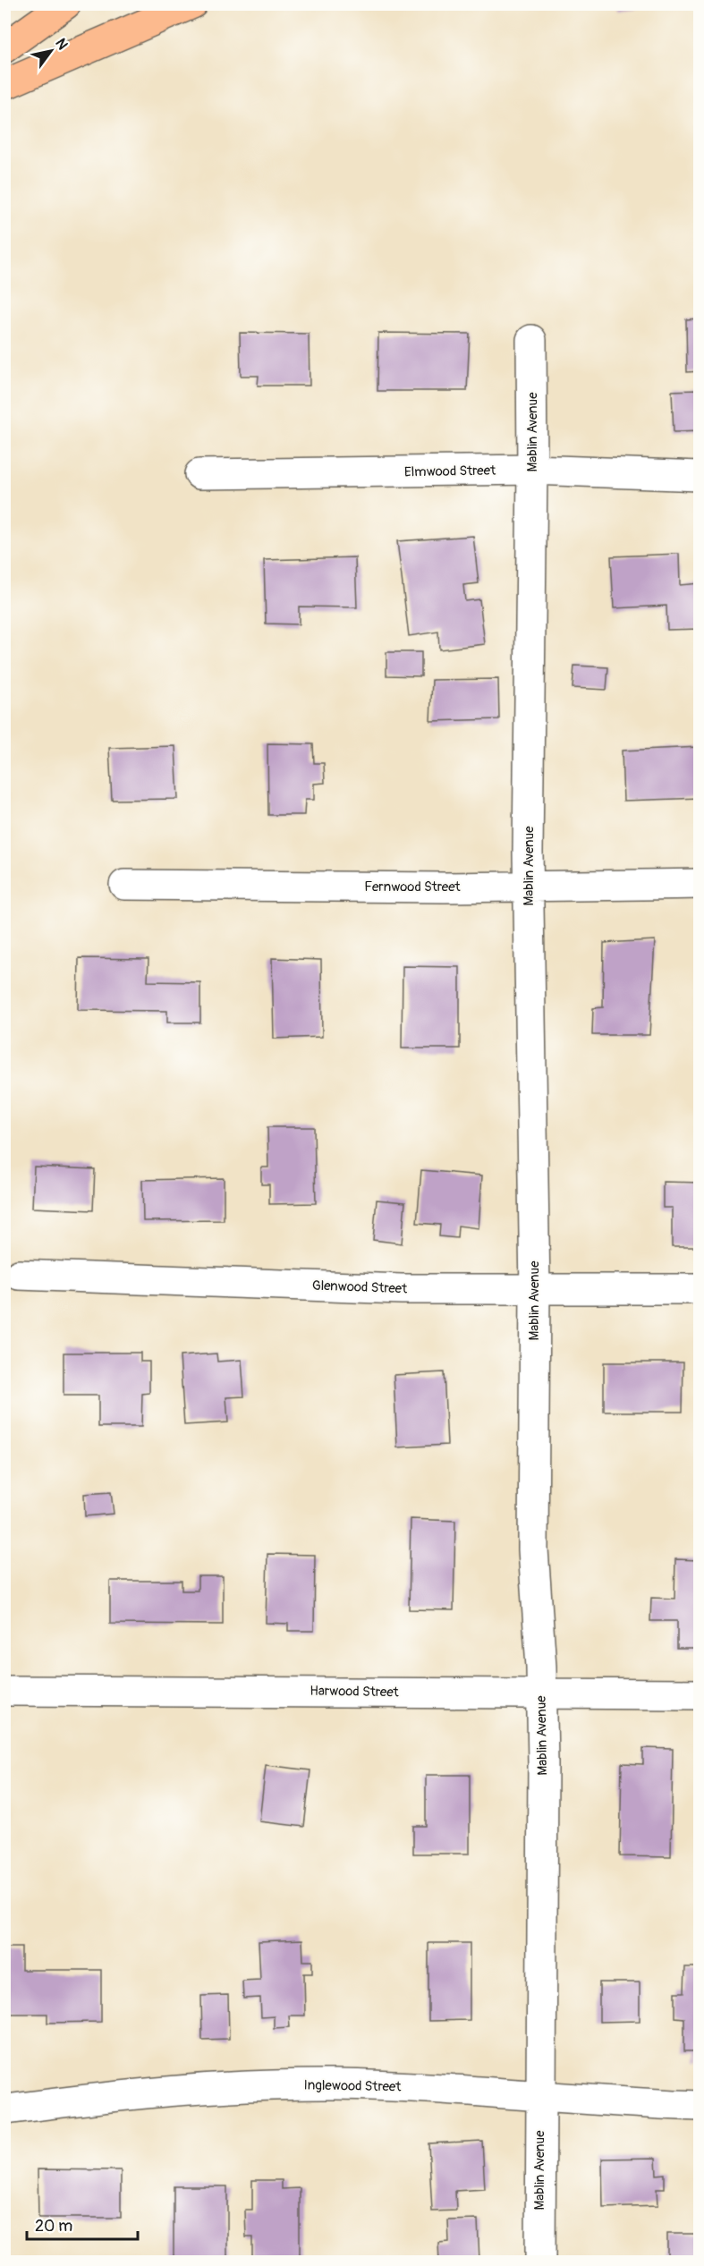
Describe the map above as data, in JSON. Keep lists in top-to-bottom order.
{
  "streets": {
    "street": [
      "Mablin Avenue",
      "Elmwood Street",
      "Fernwood Street",
      "Glenwood Street",
      "Harwood Street",
      "Inglewood Street"
    ]
  },
  "crossings": [
    ["Mablin Avenue", "Elmwood Street"],
    ["Mablin Avenue", "Fernwood Street"],
    ["Mablin Avenue", "Glenwood Street"],
    ["Mablin Avenue", "Harwood Street"],
    ["Mablin Avenue", "Inglewood Street"]
  ],
  "scale_bar": "20 m",
  "north": "top right"
}
